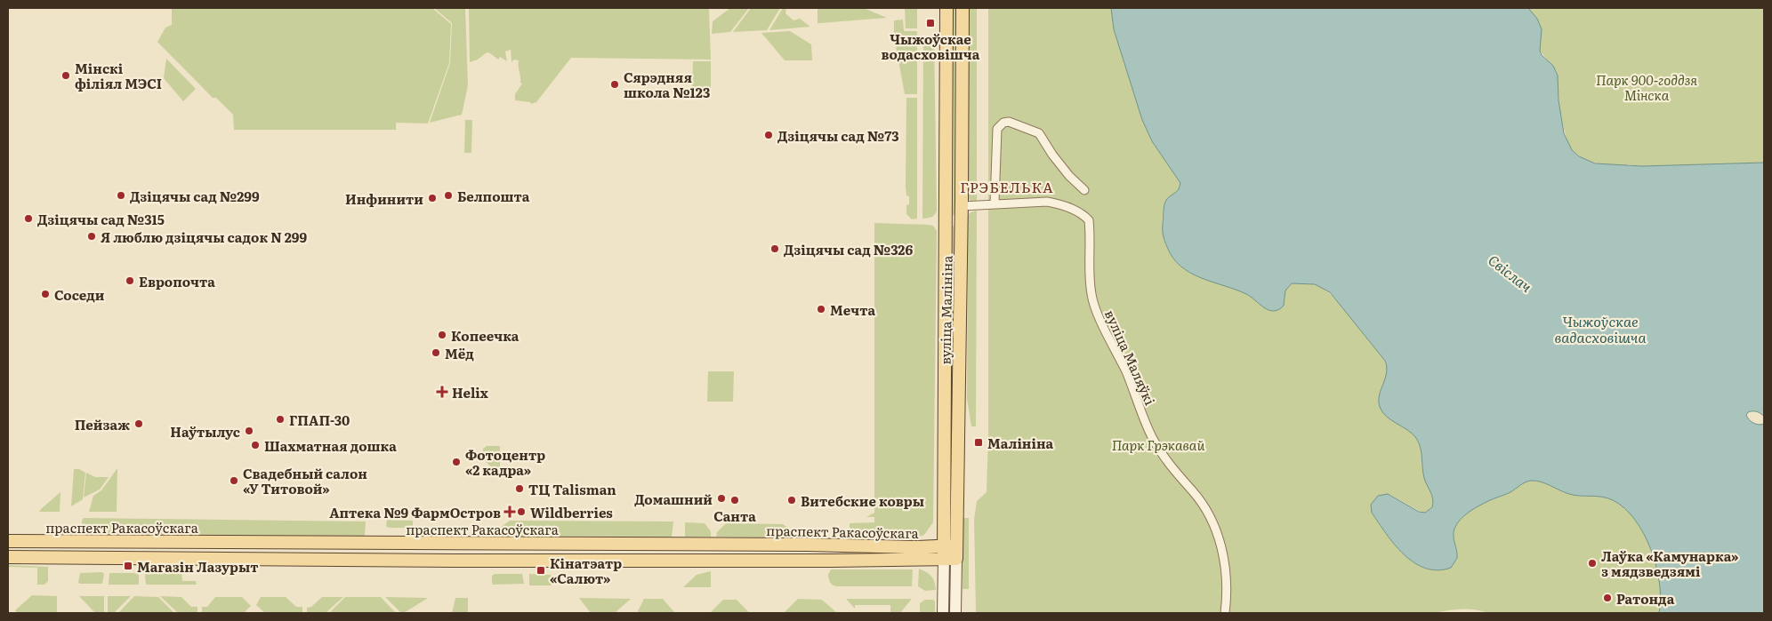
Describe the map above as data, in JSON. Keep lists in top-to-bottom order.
{
  "streets": {
    "main road": ["вуліца Малініна", "праспект Ракасоўскага"],
    "street": ["вуліца Маляўкі"]
  },
  "crossings": [
    ["вуліца Малініна", "вуліца Маляўкі"],
    ["вуліца Малініна", "праспект Ракасоўскага"]
  ],
  "districts": ["ГРЭБЕЛЬКА"],
  "water": ["Свіслач", "Чыжоўскае вадасховішча"],
  "parks": ["Парк 900-годдзя Мінска", "Парк Грэкавай"],
  "places": {
    "transit": [
      "Чыжоўскае водасховішча",
      "Малініна",
      "Магазін Лазурыт",
      "Кінатэатр «Салют»"
    ],
    "other": [
      "Мінскі філіял МЭСІ",
      "Сярэдняя школа №123",
      "Дзіцячы сад №73",
      "Дзіцячы сад №299",
      "Белпошта",
      "Инфинити",
      "Дзіцячы сад №315",
      "Я люблю дзіцячы садок N 299",
      "Дзіцячы сад №326",
      "Европочта",
      "Соседи",
      "Мечта",
      "Копеечка",
      "Мёд",
      "ГПАП-30",
      "Пейзаж",
      "Наўтылус",
      "Шахматная дошка",
      "Фотоцентр «2 кадра»",
      "Свадебный салон «У Титовой»",
      "ТЦ Talisman",
      "Домашний",
      "Санта",
      "Витебские ковры",
      "Wildberries",
      "Лаўка «Камунарка» з мядзведзямі",
      "Ратонда"
    ],
    "health": ["Helix", "Аптека №9 ФармОстров"]
  }
}
